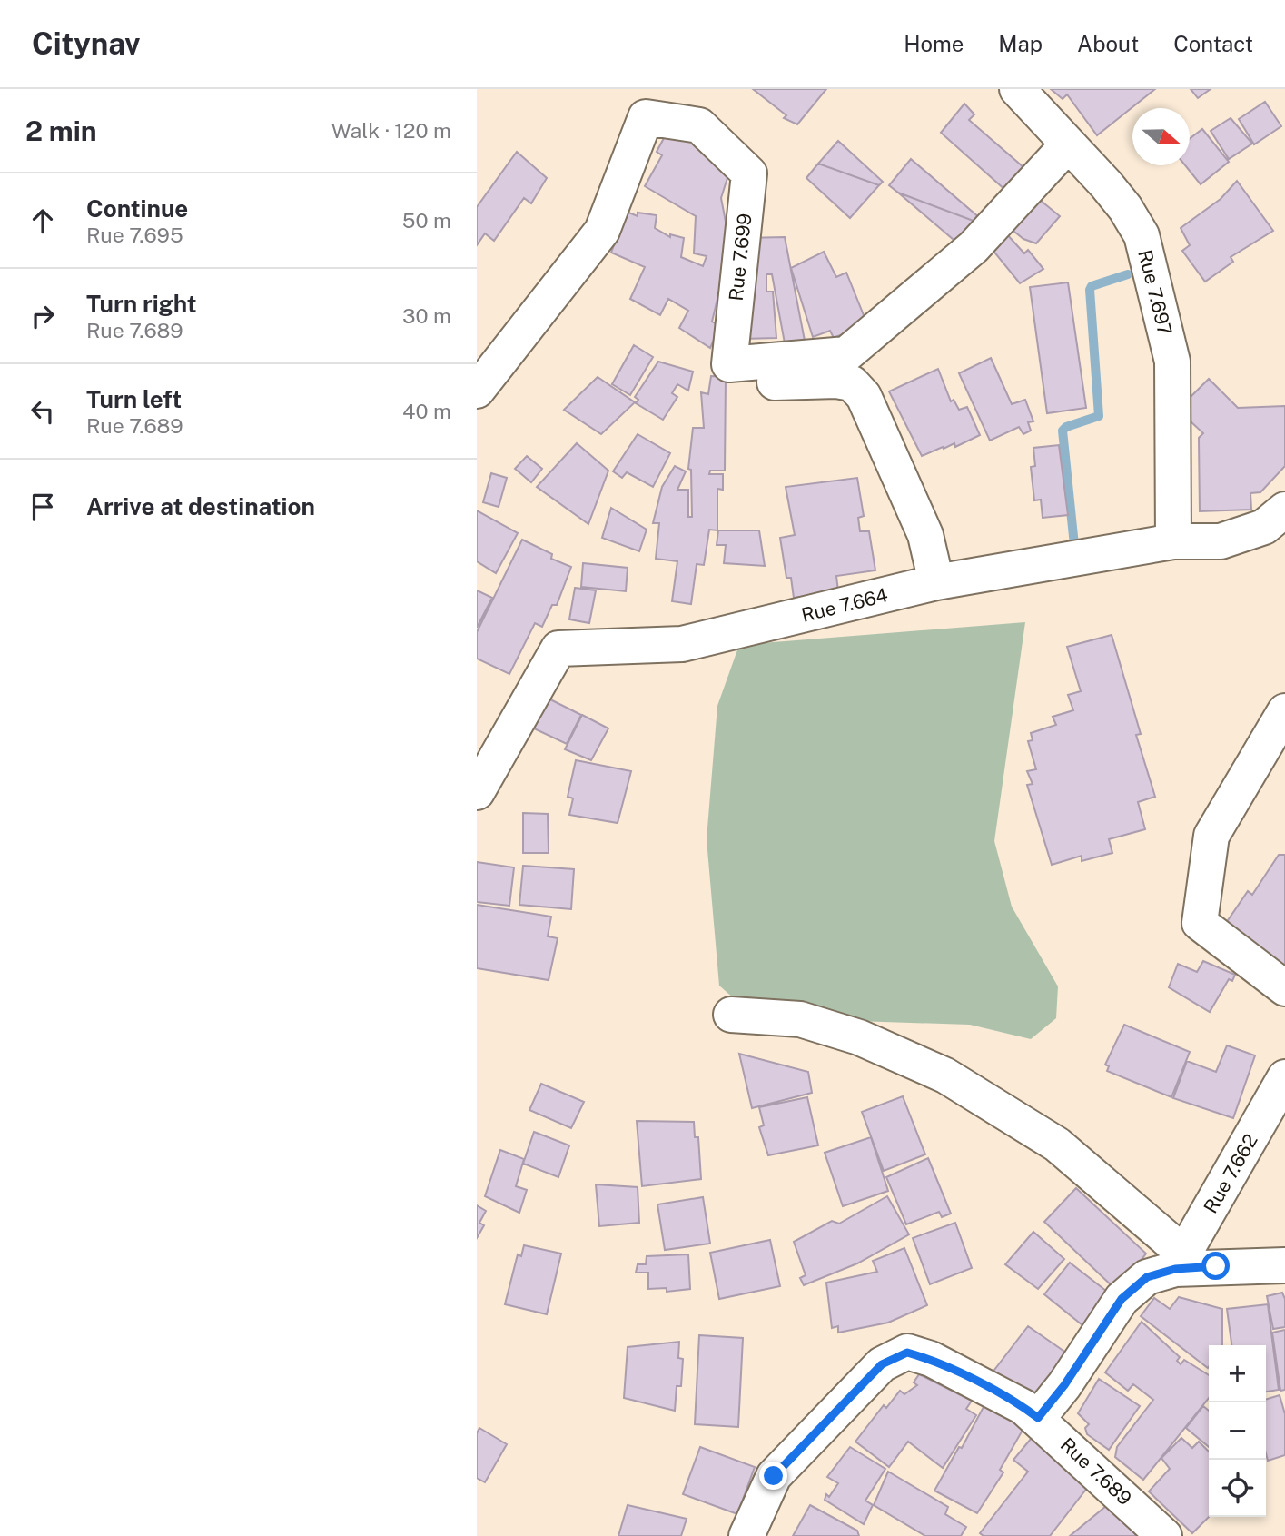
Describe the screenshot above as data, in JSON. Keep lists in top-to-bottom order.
{
  "streets": {
    "street": [
      "Rue 7.699",
      "Rue 7.697",
      "Rue 7.664",
      "Rue 7.662",
      "Rue 7.689"
    ]
  },
  "crossings": [
    ["Rue 7.699", "Rue 7.697"],
    ["Rue 7.697", "Rue 7.664"]
  ],
  "north": "right",
  "page": {
    "header": "Citynav",
    "nav": [
      "Home",
      "Map",
      "About",
      "Contact"
    ],
    "heading": ["2 min", "Walk · 120 m"],
    "list": [
      ["Continue", "Rue 7.695", "50 m"],
      ["Turn right", "Rue 7.689", "30 m"],
      ["Turn left", "Rue 7.689", "40 m"],
      "Arrive at destination"
    ],
    "map_buttons": ["+", "−"]
  }
}
